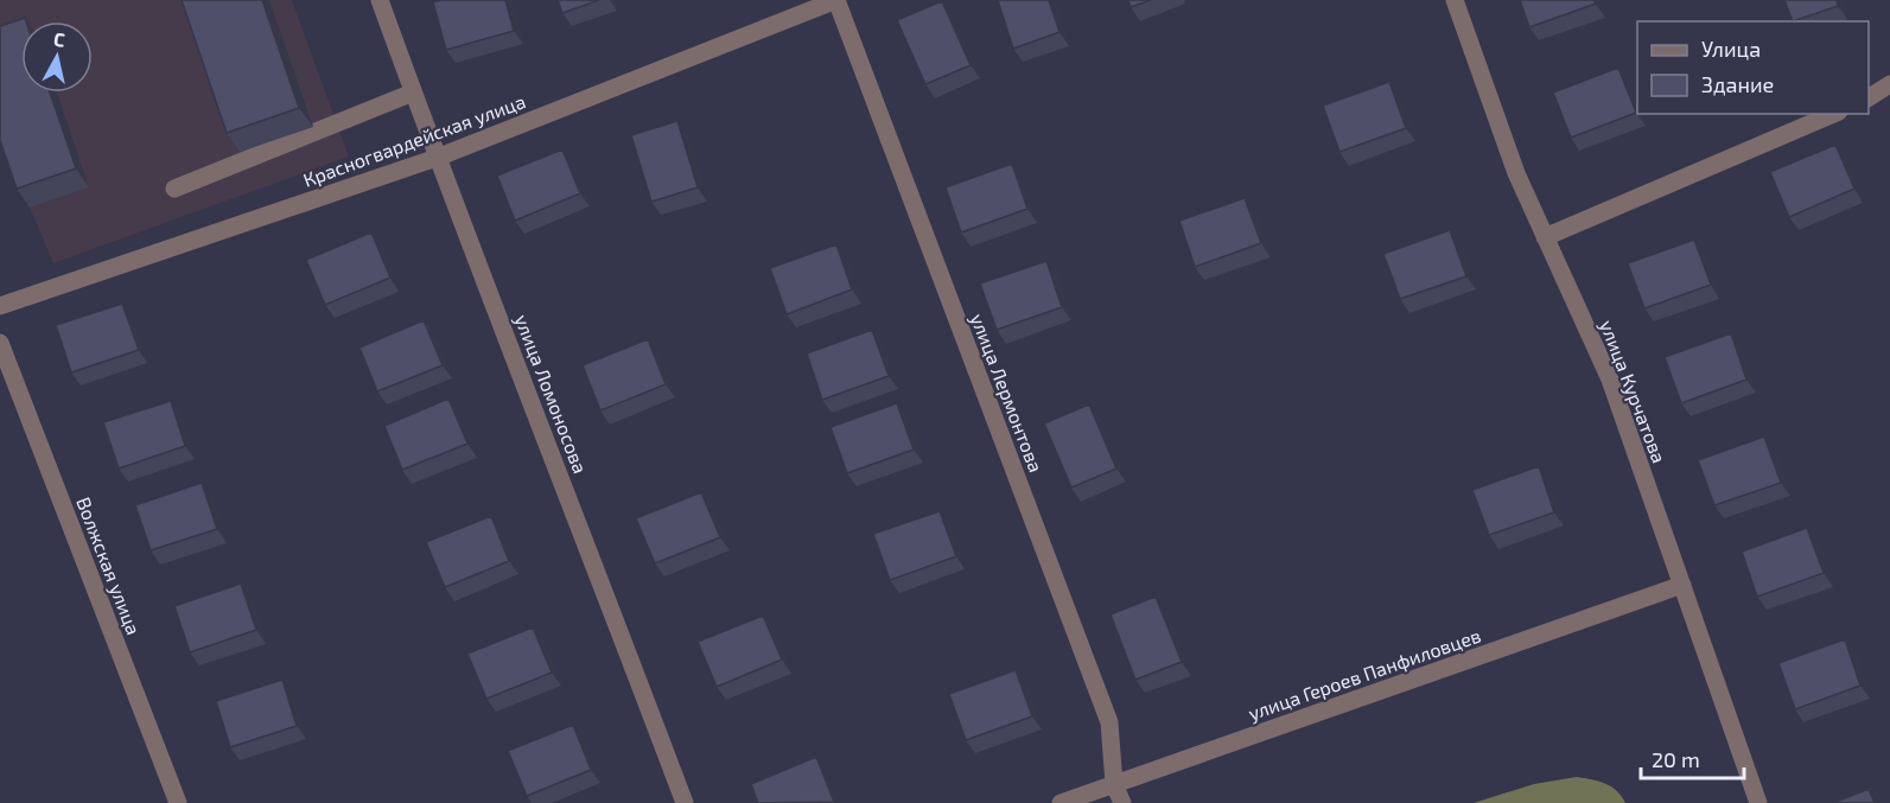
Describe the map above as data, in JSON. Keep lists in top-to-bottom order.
{
  "streets": {
    "street": [
      "Красногвардейская улица",
      "улица Курчатова",
      "улица Лермонтова",
      "улица Ломоносова",
      "Волжская улица",
      "улица Героев Панфиловцев"
    ]
  },
  "crossings": [
    ["Красногвардейская улица", "улица Лермонтова"],
    ["Красногвардейская улица", "улица Ломоносова"],
    ["улица Курчатова", "улица Героев Панфиловцев"],
    ["улица Лермонтова", "улица Героев Панфиловцев"]
  ],
  "legend": ["Улица", "Здание"],
  "scale_bar": "20 m",
  "north": "top"
}
